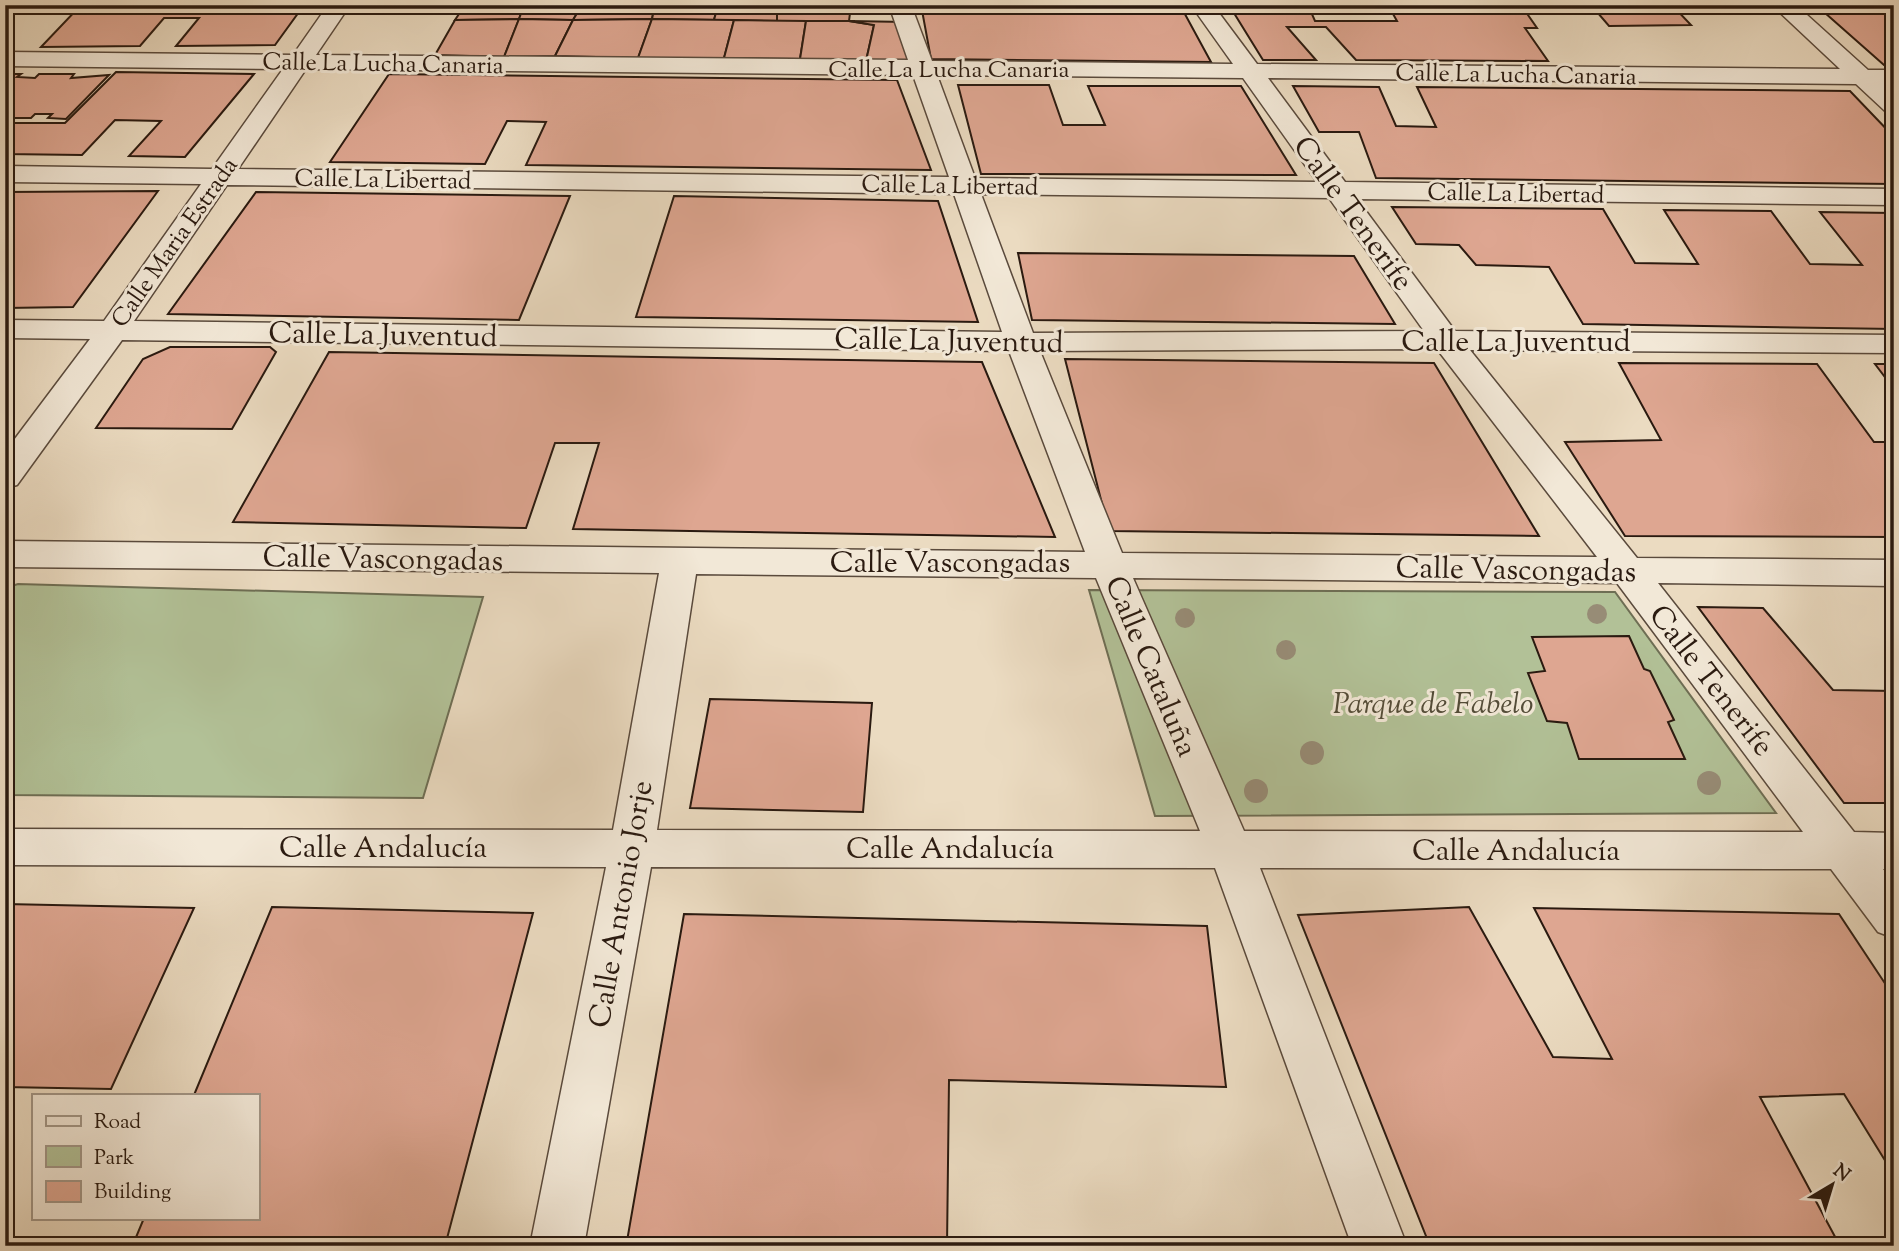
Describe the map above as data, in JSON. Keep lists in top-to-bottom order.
{
  "streets": {
    "street": [
      "Calle La Lucha Canaria",
      "Calle La Libertad",
      "Calle Tenerife",
      "Calle Maria Estrada",
      "Calle La Juventud",
      "Calle Vascongadas",
      "Calle Cataluña",
      "Calle Andalucía",
      "Calle Antonio Jorje"
    ]
  },
  "crossings": [
    ["Calle La Lucha Canaria", "Calle Tenerife"],
    ["Calle La Lucha Canaria", "Calle Maria Estrada"],
    ["Calle La Lucha Canaria", "Calle Cataluña"],
    ["Calle La Libertad", "Calle Tenerife"],
    ["Calle La Libertad", "Calle Maria Estrada"],
    ["Calle La Libertad", "Calle Cataluña"],
    ["Calle Tenerife", "Calle La Juventud"],
    ["Calle Tenerife", "Calle Vascongadas"],
    ["Calle Tenerife", "Calle Andalucía"],
    ["Calle Maria Estrada", "Calle La Juventud"],
    ["Calle La Juventud", "Calle Cataluña"],
    ["Calle Vascongadas", "Calle Cataluña"],
    ["Calle Vascongadas", "Calle Antonio Jorje"],
    ["Calle Cataluña", "Calle Andalucía"],
    ["Calle Andalucía", "Calle Antonio Jorje"]
  ],
  "parks": ["Parque de Fabelo"],
  "legend": ["Road", "Park", "Building"],
  "north": "top right"
}
